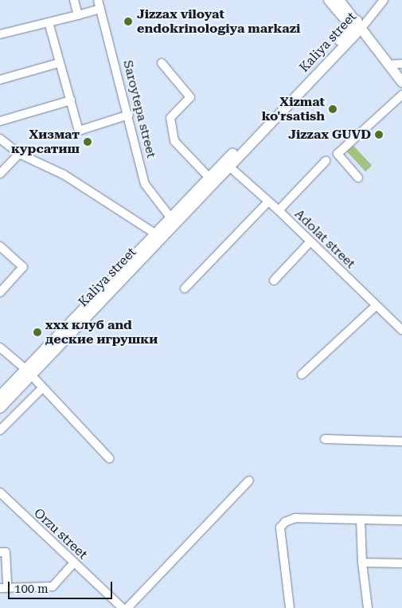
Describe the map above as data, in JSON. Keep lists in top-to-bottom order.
{
  "streets": {
    "main road": ["Kaliya street"],
    "street": ["Saroytepa street", "Adolat street", "Orzu street"]
  },
  "crossings": [
    ["Kaliya street", "Saroytepa street"],
    ["Kaliya street", "Adolat street"]
  ],
  "places": [
    "Jizzax viloyat endokrinologiya markazi",
    "Xizmat ko'rsatish",
    "Jizzax GUVD",
    "Хизмат курсатиш",
    "ххх клуб and деские игрушки"
  ],
  "scale_bar": "100 m"
}
